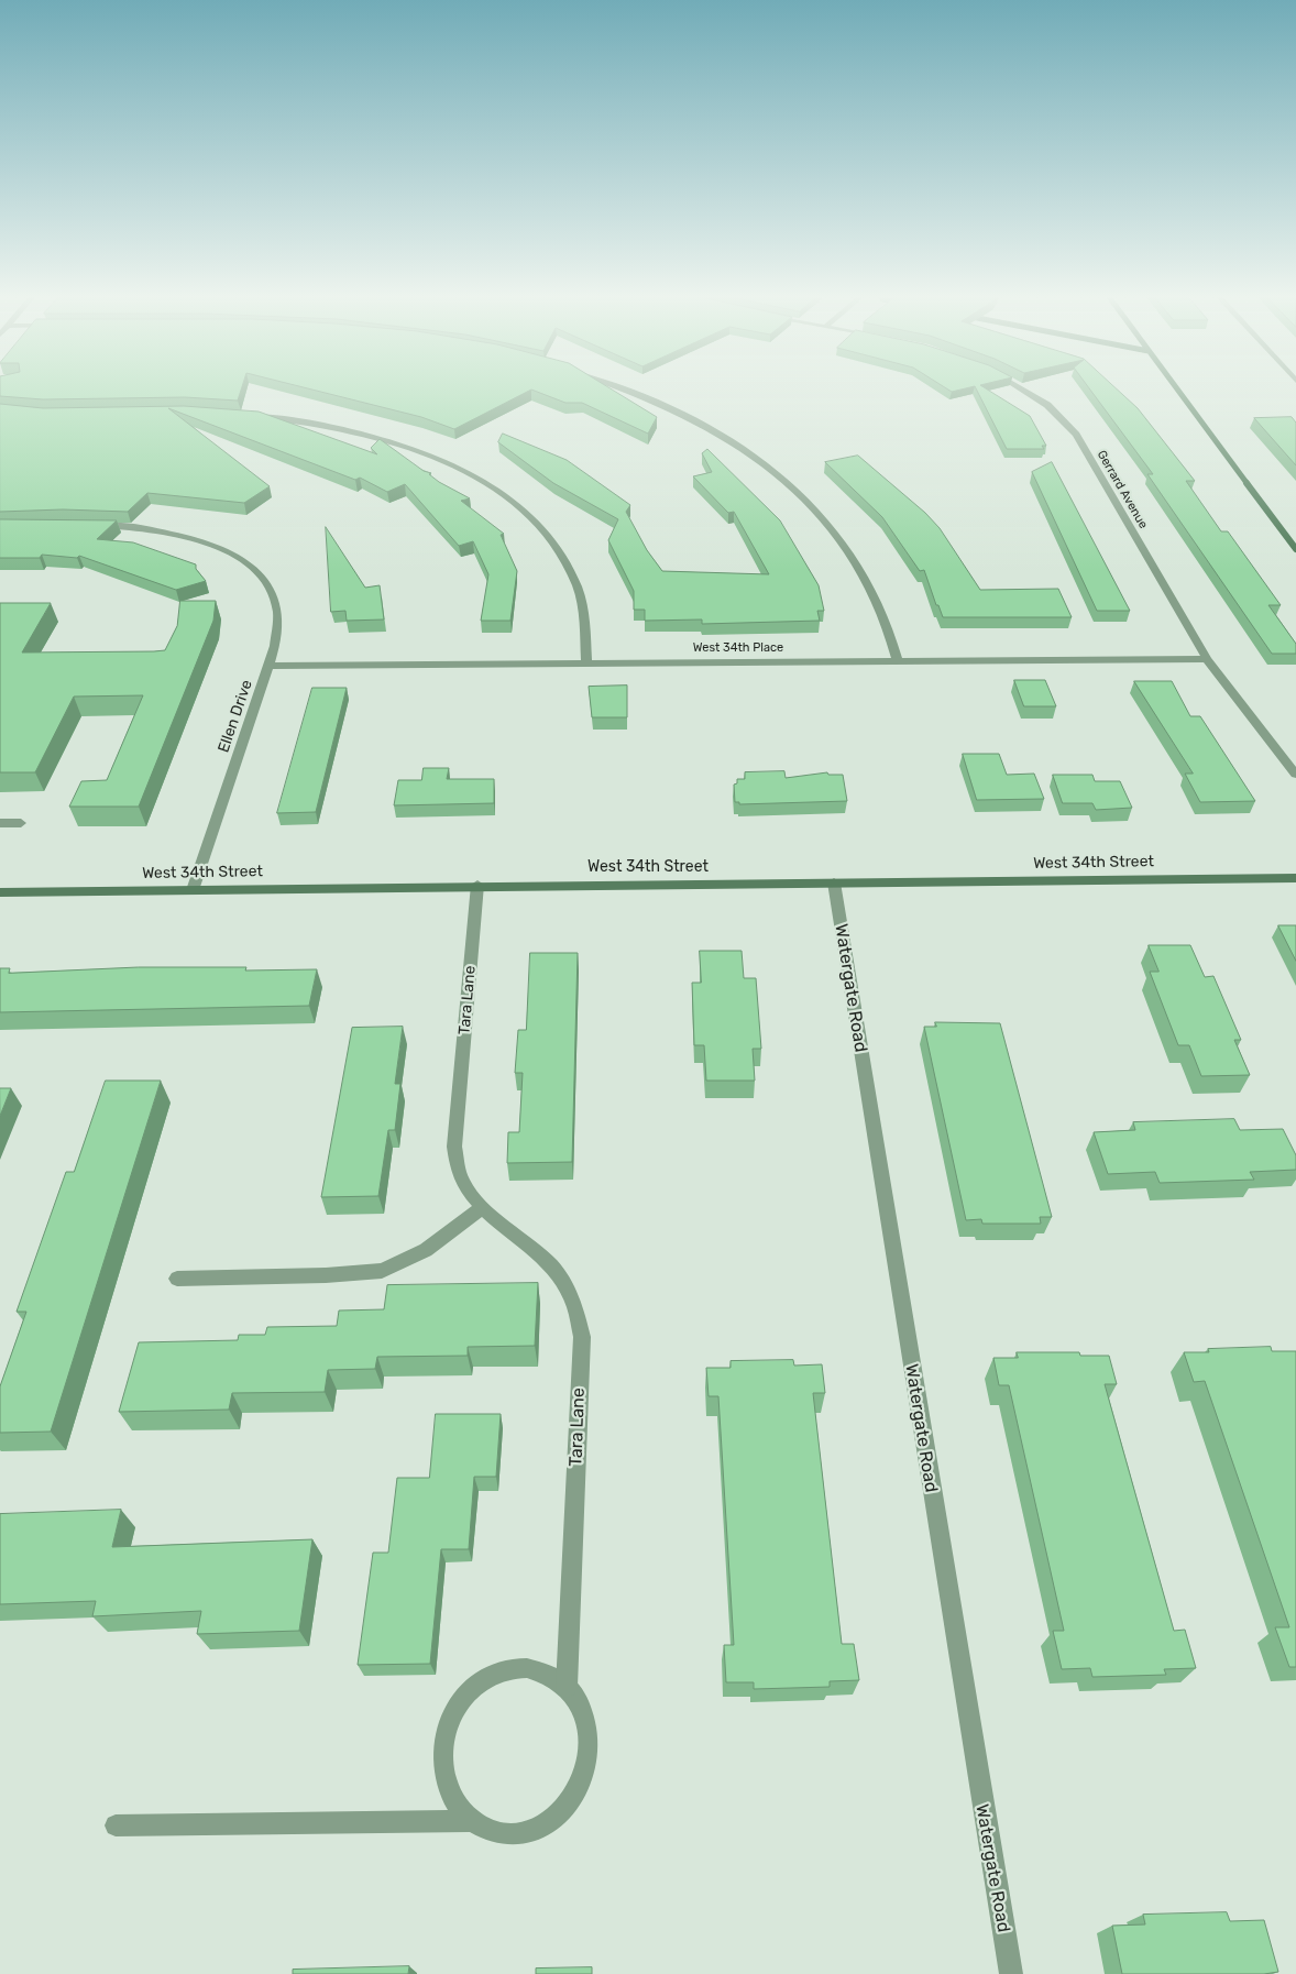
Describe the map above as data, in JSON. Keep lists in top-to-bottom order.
{
  "streets": {
    "street": [
      "Gerrard Avenue",
      "West 34th Place",
      "Ellen Drive",
      "West 34th Street",
      "Watergate Road",
      "Tara Lane"
    ]
  },
  "crossings": [
    ["Gerrard Avenue", "West 34th Place"],
    ["West 34th Place", "Ellen Drive"],
    ["Ellen Drive", "West 34th Street"],
    ["West 34th Street", "Watergate Road"],
    ["West 34th Street", "Tara Lane"]
  ]
}
